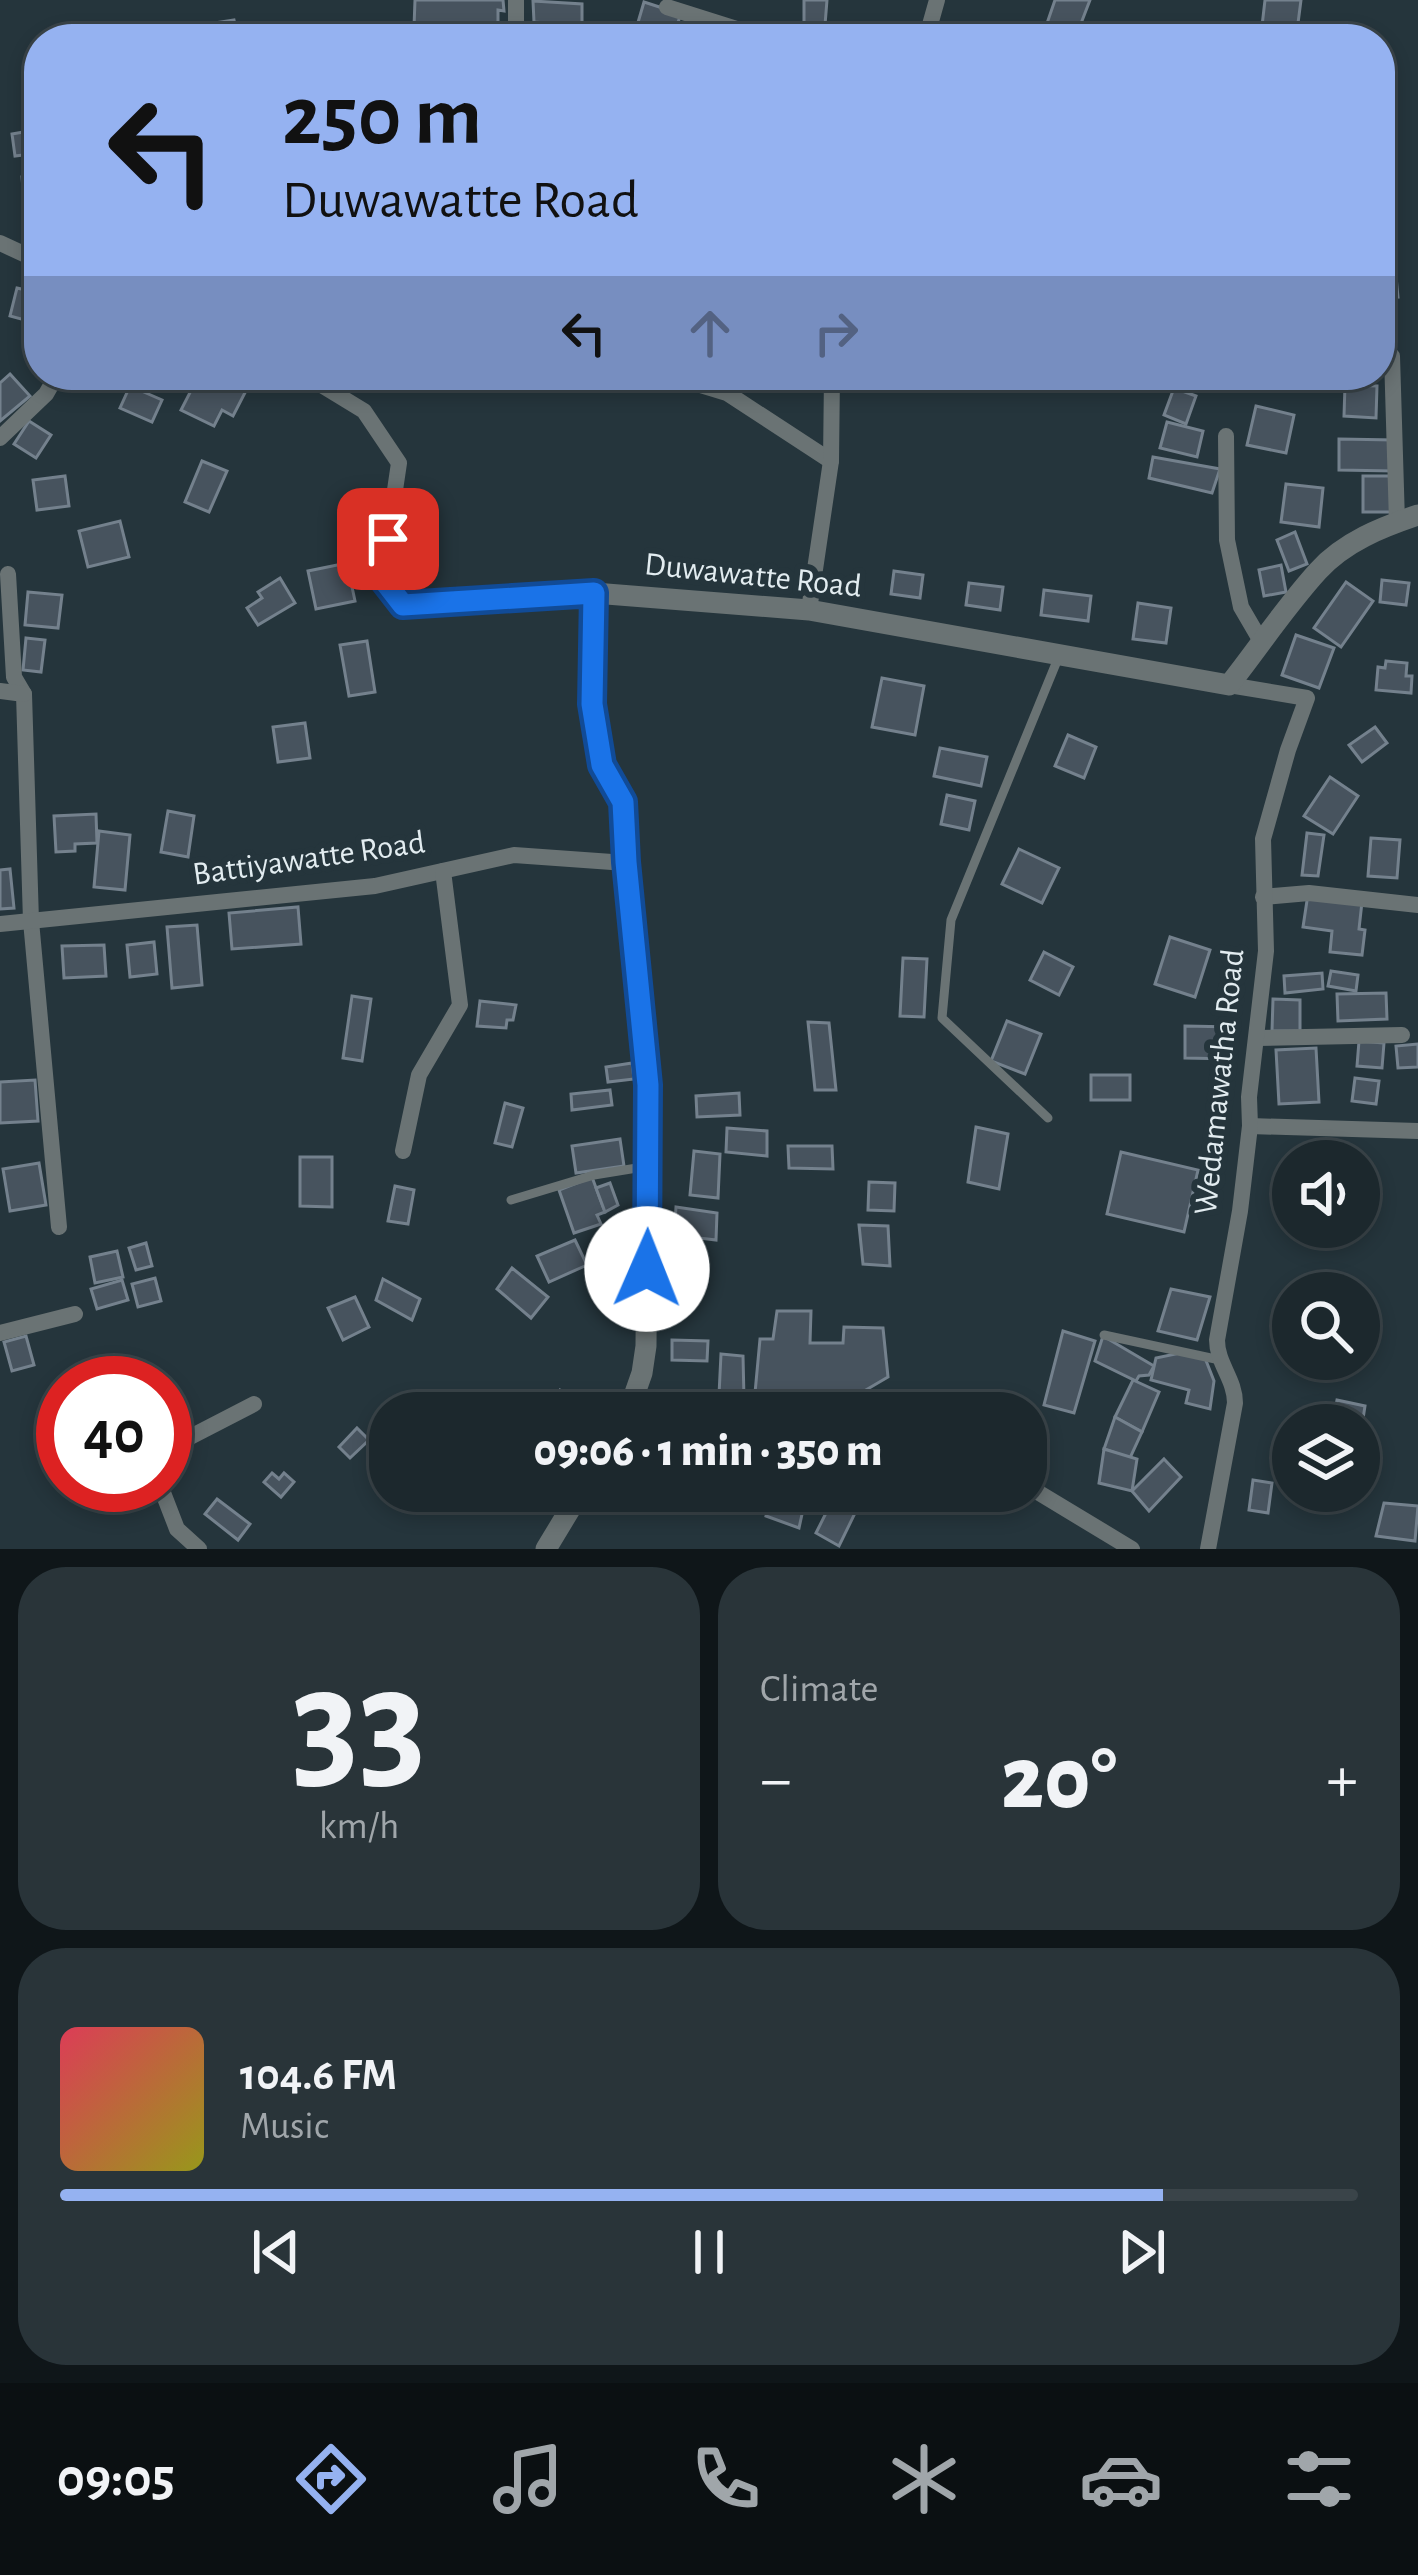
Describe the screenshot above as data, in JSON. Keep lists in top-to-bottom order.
{
  "streets": {
    "street": ["Duwawatte Road", "Battiyawatte Road", "Wedamawatha Road"]
  },
  "crossings": [
    ["Duwawatte Road", "Wedamawatha Road"]
  ],
  "page": {
    "turn": ["250 m", "Duwawatte Road"],
    "limit": "40",
    "trip": "09:06 · 1 min · 350 m",
    "tile": [
      ["33", "km/h"],
      "Climate"
    ],
    "heat": ["−", "20°", "+"],
    "song": ["104.6 FM", "Music"],
    "tabs": "09:05"
  }
}
